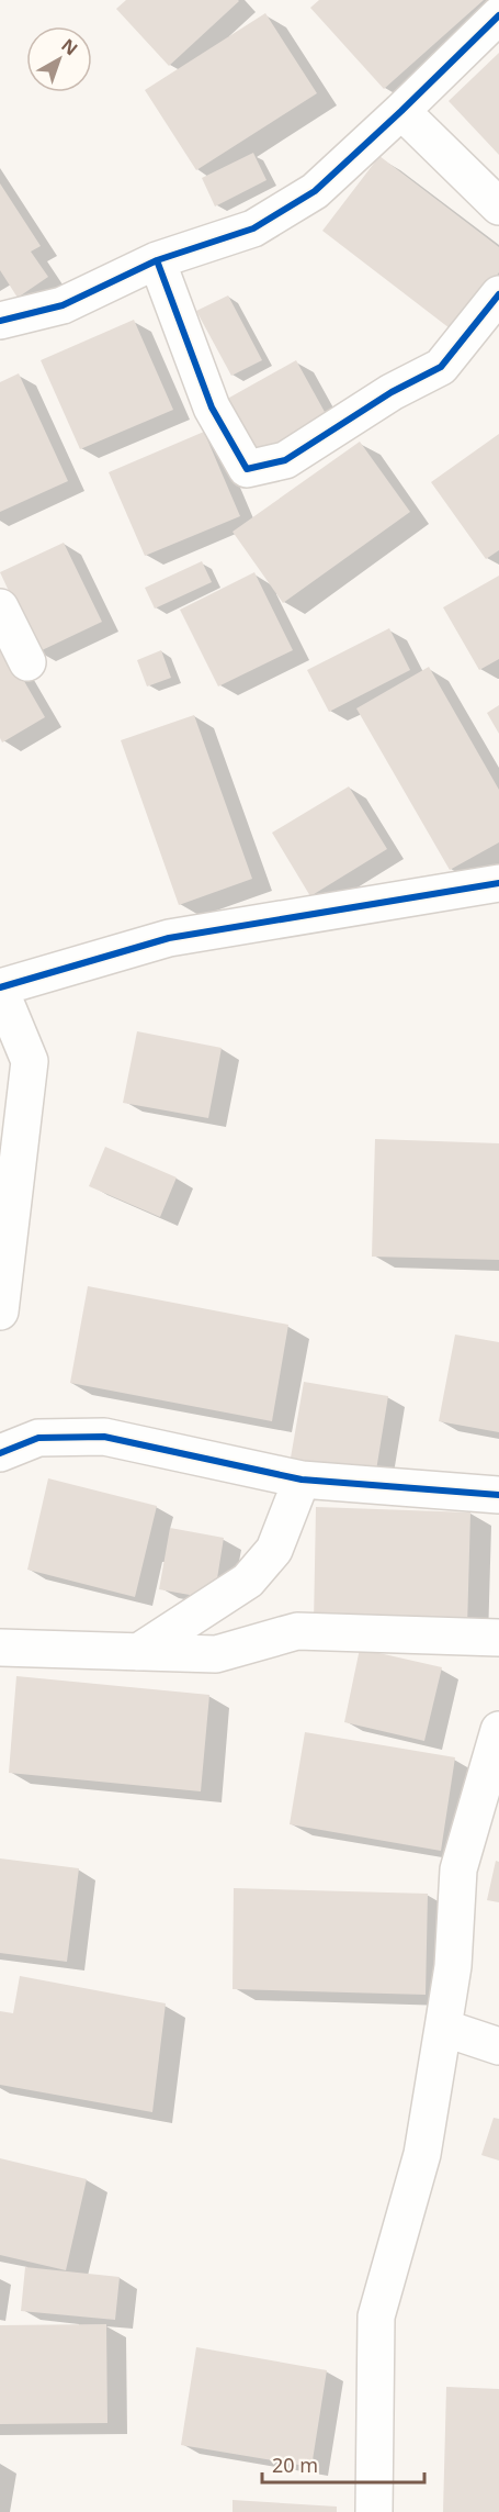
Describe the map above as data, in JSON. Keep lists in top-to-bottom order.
{
  "scale_bar": "20 m",
  "north": "top right"
}
